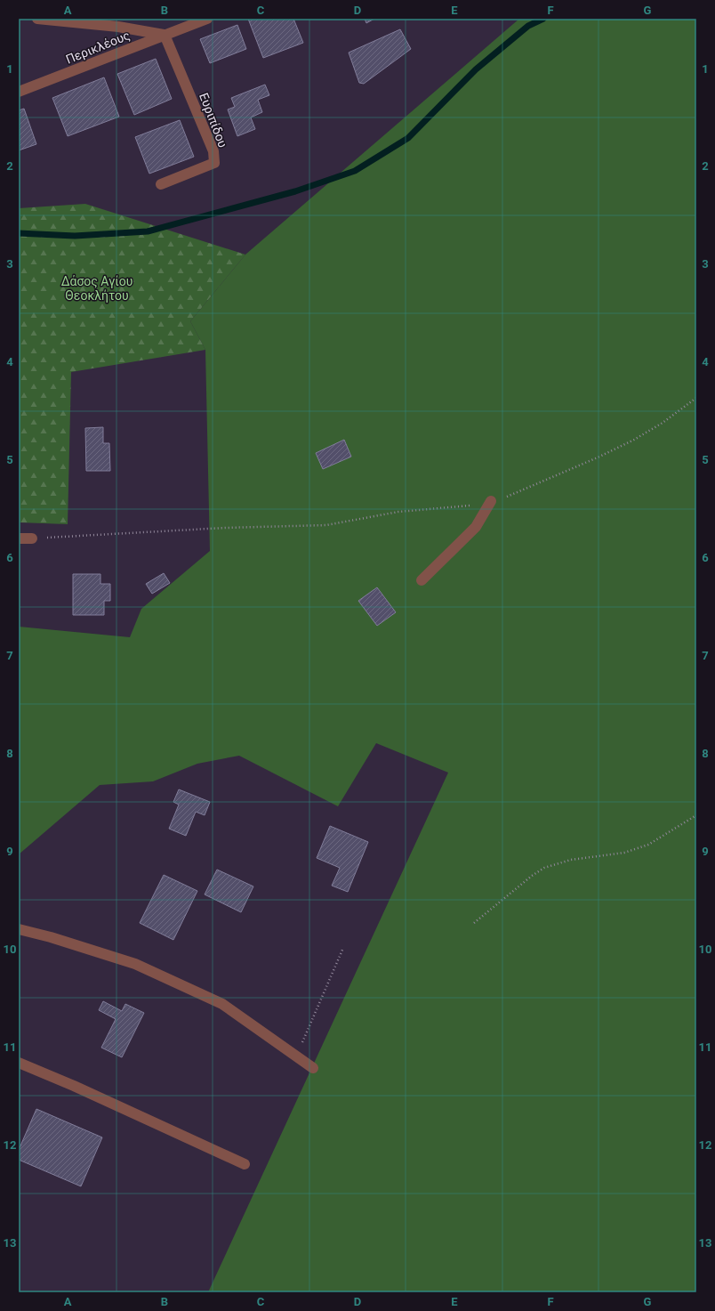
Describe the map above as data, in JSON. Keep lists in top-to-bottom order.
{
  "streets": {
    "street": ["Περικλέους", "Ευριπίδου"]
  },
  "crossings": [
    ["Περικλέους", "Ευριπίδου"]
  ],
  "parks": ["Δάσος Αγίου Θεοκλήτου"],
  "grid": {
    "columns": [
      "A",
      "B",
      "C",
      "D",
      "E",
      "F",
      "G"
    ],
    "rows": [
      "1",
      "2",
      "3",
      "4",
      "5",
      "6",
      "7",
      "8",
      "9",
      "10",
      "11",
      "12",
      "13"
    ]
  }
}
